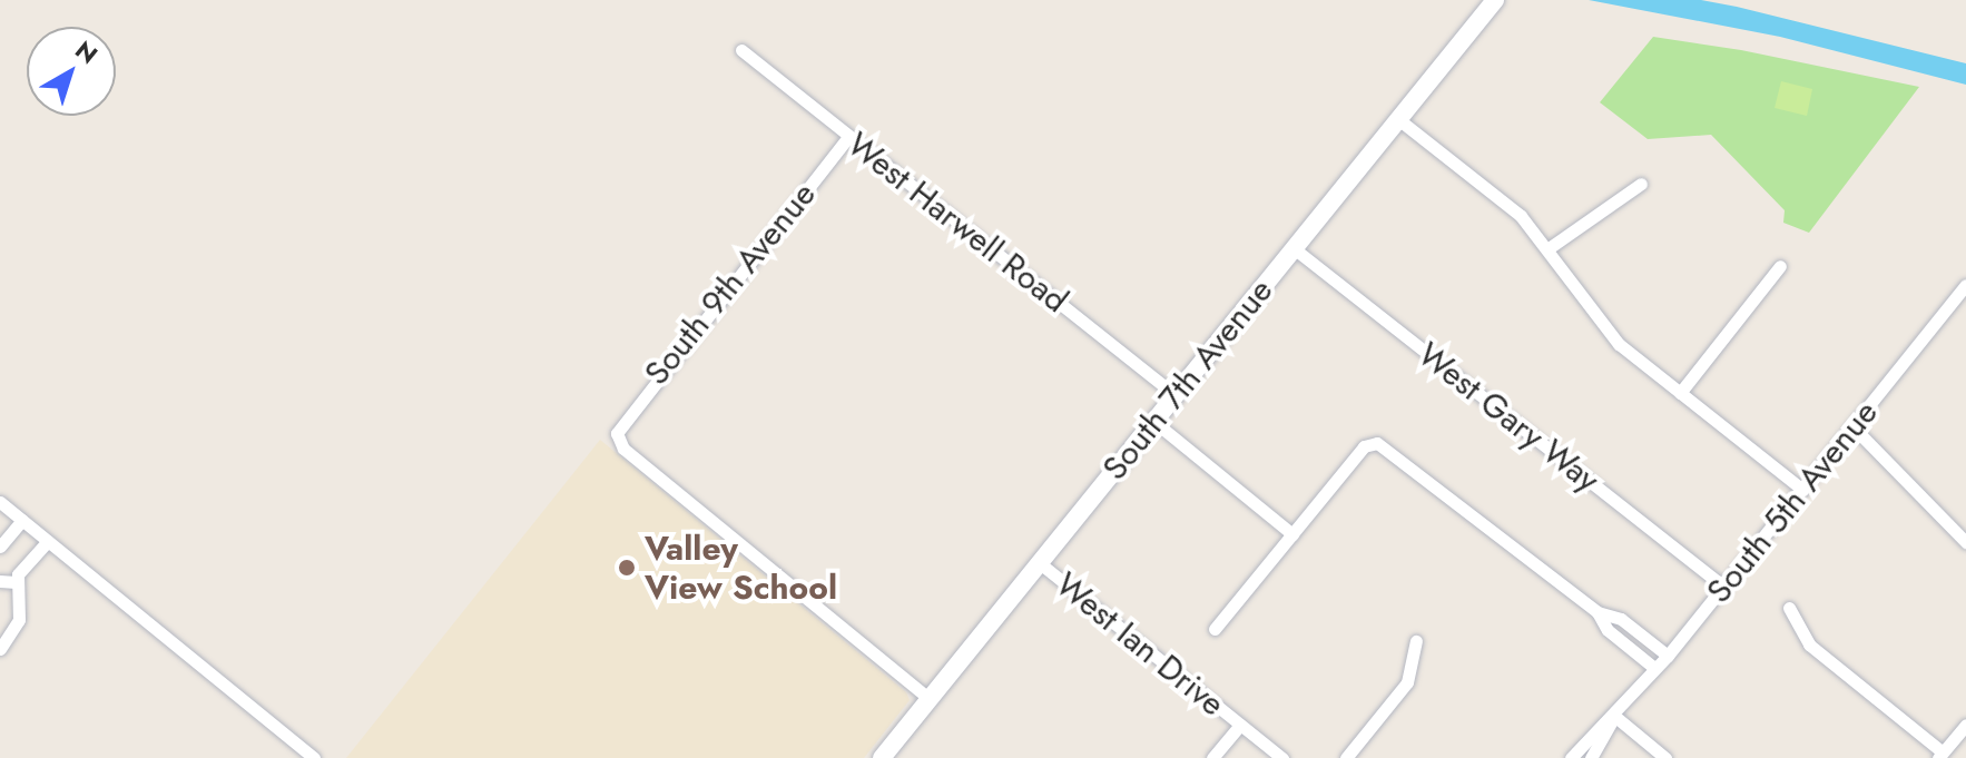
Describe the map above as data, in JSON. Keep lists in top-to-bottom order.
{
  "streets": {
    "street": [
      "West Harwell Road",
      "South 9th Avenue",
      "South 7th Avenue",
      "West Gary Way",
      "South 5th Avenue",
      "West Ian Drive"
    ]
  },
  "crossings": [
    ["West Harwell Road", "South 9th Avenue"],
    ["West Harwell Road", "South 7th Avenue"],
    ["South 9th Avenue", "South 7th Avenue"],
    ["South 7th Avenue", "West Gary Way"],
    ["South 7th Avenue", "West Ian Drive"],
    ["West Gary Way", "South 5th Avenue"]
  ],
  "places": ["Valley View School"],
  "north": "top right"
}
